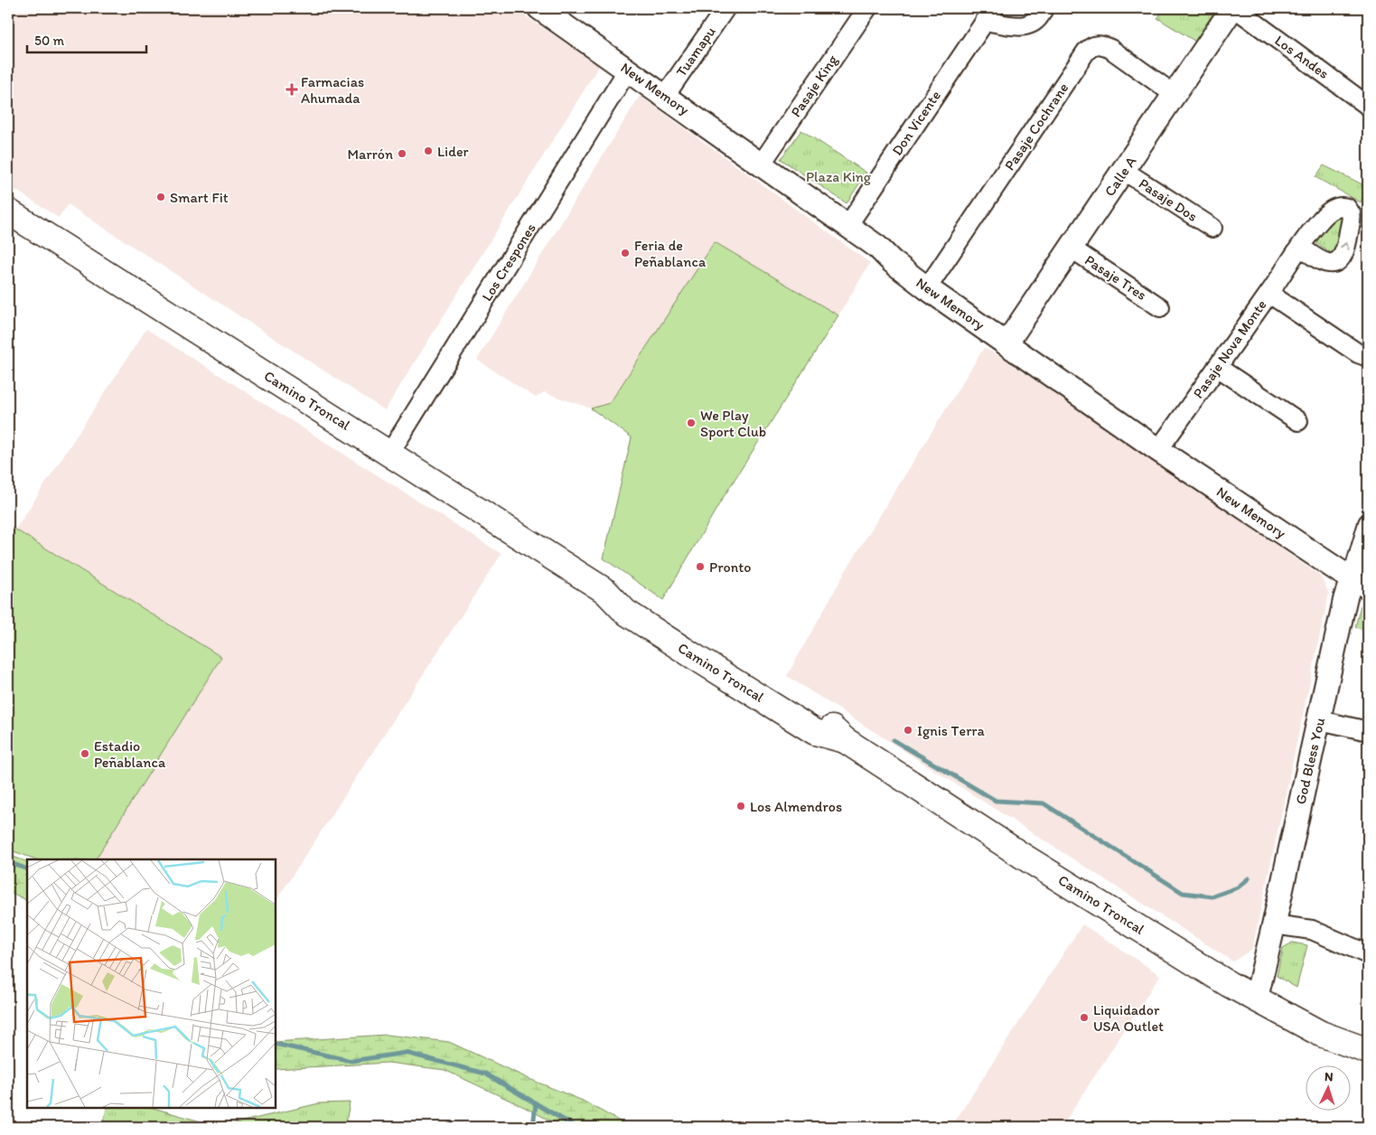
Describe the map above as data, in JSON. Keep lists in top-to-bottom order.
{
  "streets": {
    "main road": ["Camino Troncal"],
    "street": [
      "Tuamapu",
      "Los Andes",
      "Pasaje King",
      "New Memory",
      "Don Vicente",
      "Pasaje Cochrane",
      "Calle A",
      "Pasaje Dos",
      "Los Crespones",
      "Pasaje Tres",
      "Pasaje Nova Monte",
      "God Bless You"
    ]
  },
  "crossings": [
    ["Tuamapu", "New Memory"],
    ["Los Andes", "Calle A"],
    ["Pasaje King", "New Memory"],
    ["New Memory", "Don Vicente"],
    ["New Memory", "Pasaje Cochrane"],
    ["New Memory", "Calle A"],
    ["New Memory", "Los Crespones"],
    ["New Memory", "Pasaje Nova Monte"],
    ["New Memory", "God Bless You"],
    ["Pasaje Cochrane", "Calle A"],
    ["Calle A", "Pasaje Dos"],
    ["Calle A", "Pasaje Tres"],
    ["Los Crespones", "Camino Troncal"],
    ["Camino Troncal", "God Bless You"]
  ],
  "parks": ["Plaza King"],
  "places": {
    "health": ["Farmacias Ahumada"],
    "other": [
      "Lider",
      "Marrón",
      "Smart Fit",
      "Feria de Peñablanca",
      "We Play Sport Club",
      "Pronto",
      "Ignis Terra",
      "Estadio Peñablanca",
      "Los Almendros",
      "Liquidador USA Outlet"
    ]
  },
  "scale_bar": "50 m",
  "north": "top"
}
